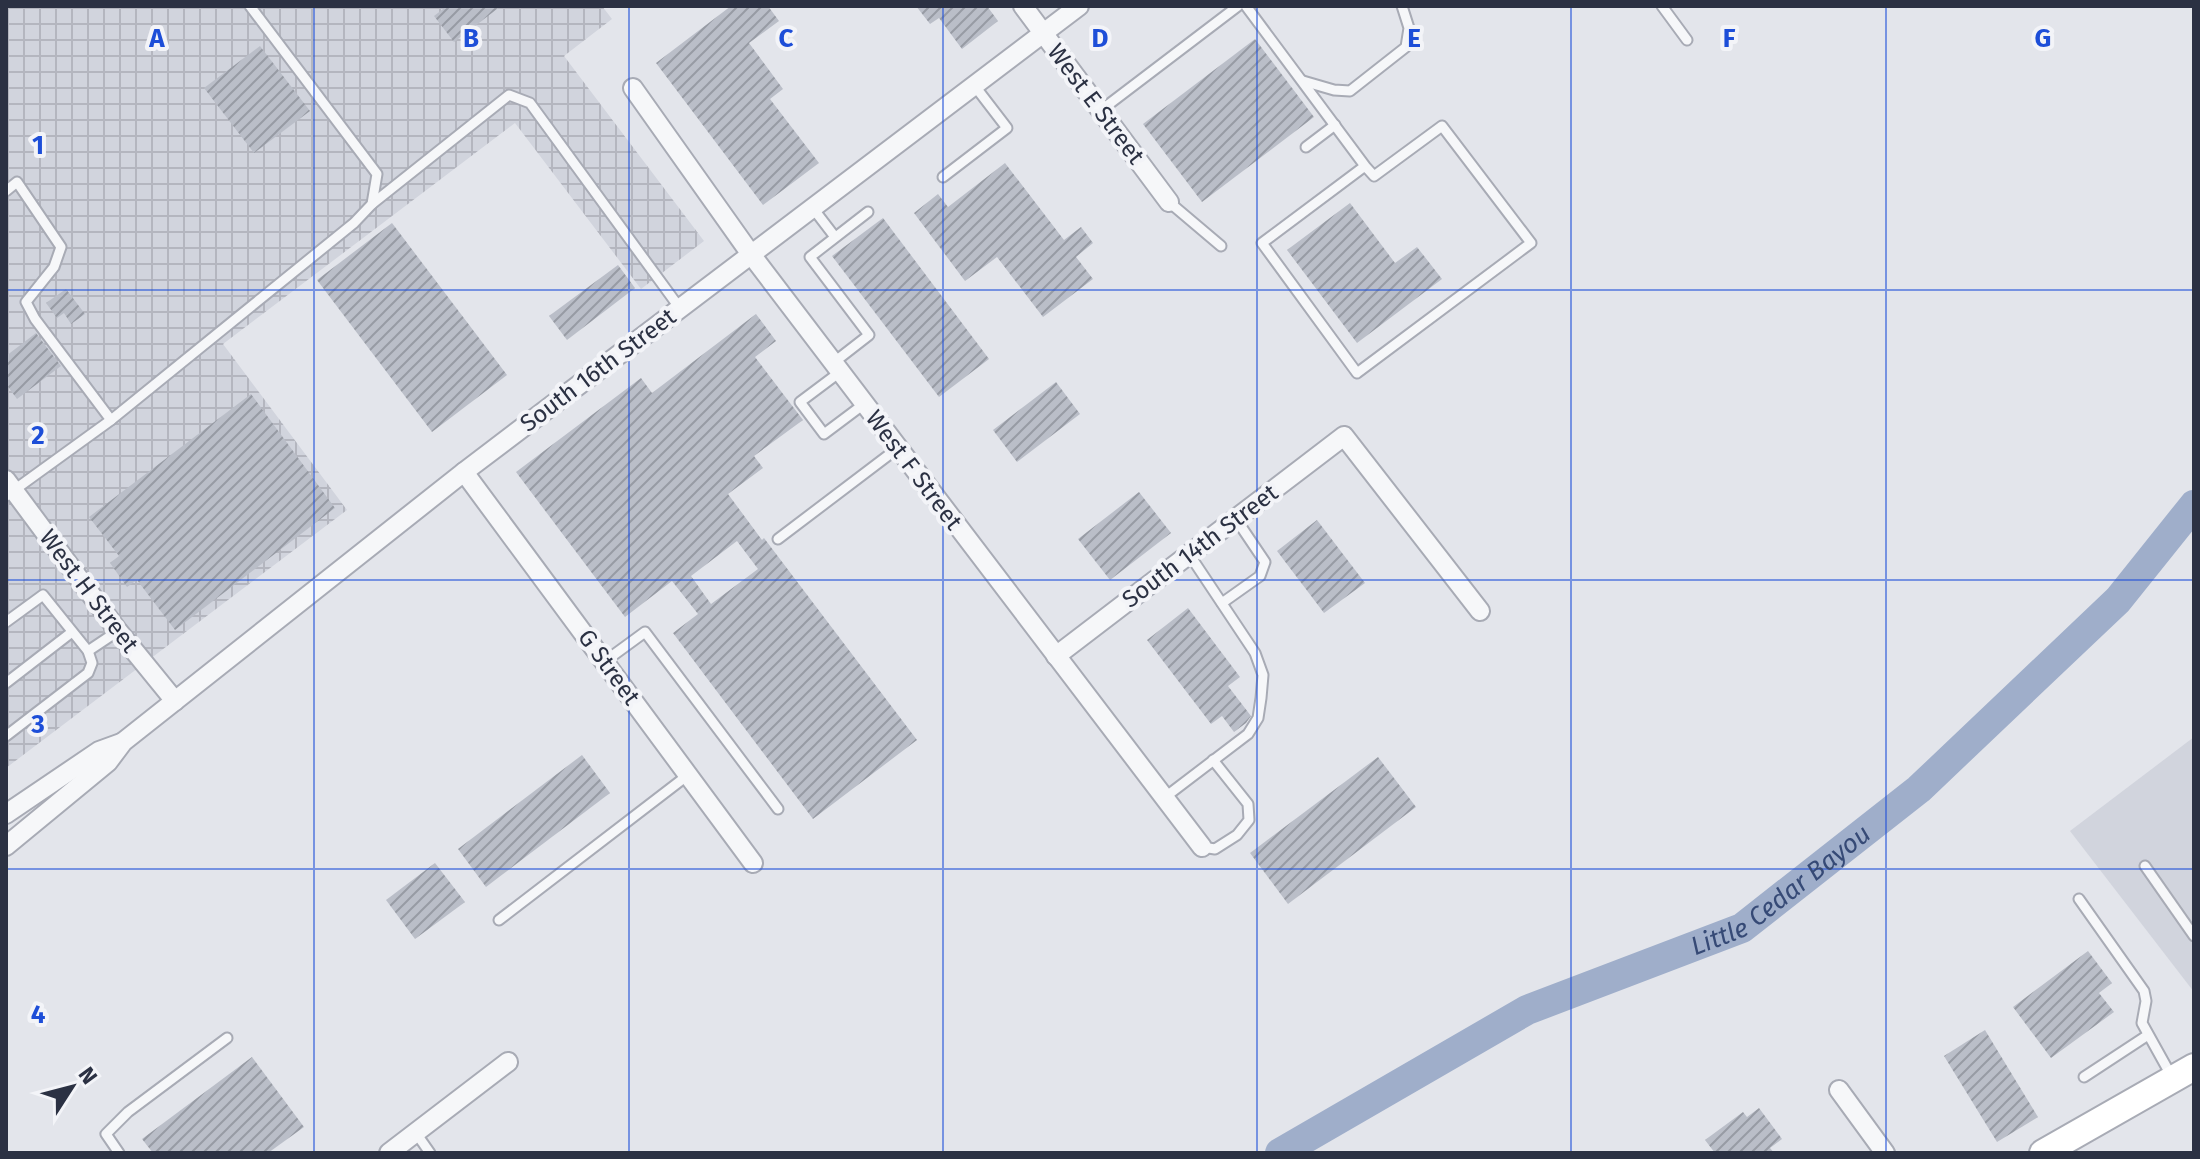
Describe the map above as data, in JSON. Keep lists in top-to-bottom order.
{
  "streets": {
    "street": [
      "West E Street",
      "South 16th Street",
      "West F Street",
      "South 14th Street",
      "West H Street",
      "G Street"
    ]
  },
  "crossings": [
    ["West E Street", "South 16th Street"],
    ["South 16th Street", "West F Street"],
    ["South 16th Street", "West H Street"],
    ["South 16th Street", "G Street"],
    ["West F Street", "South 14th Street"]
  ],
  "water": ["Little Cedar Bayou"],
  "north": "top right",
  "grid": {
    "columns": [
      "A",
      "B",
      "C",
      "D",
      "E",
      "F",
      "G"
    ],
    "rows": [
      "1",
      "2",
      "3",
      "4"
    ]
  }
}
